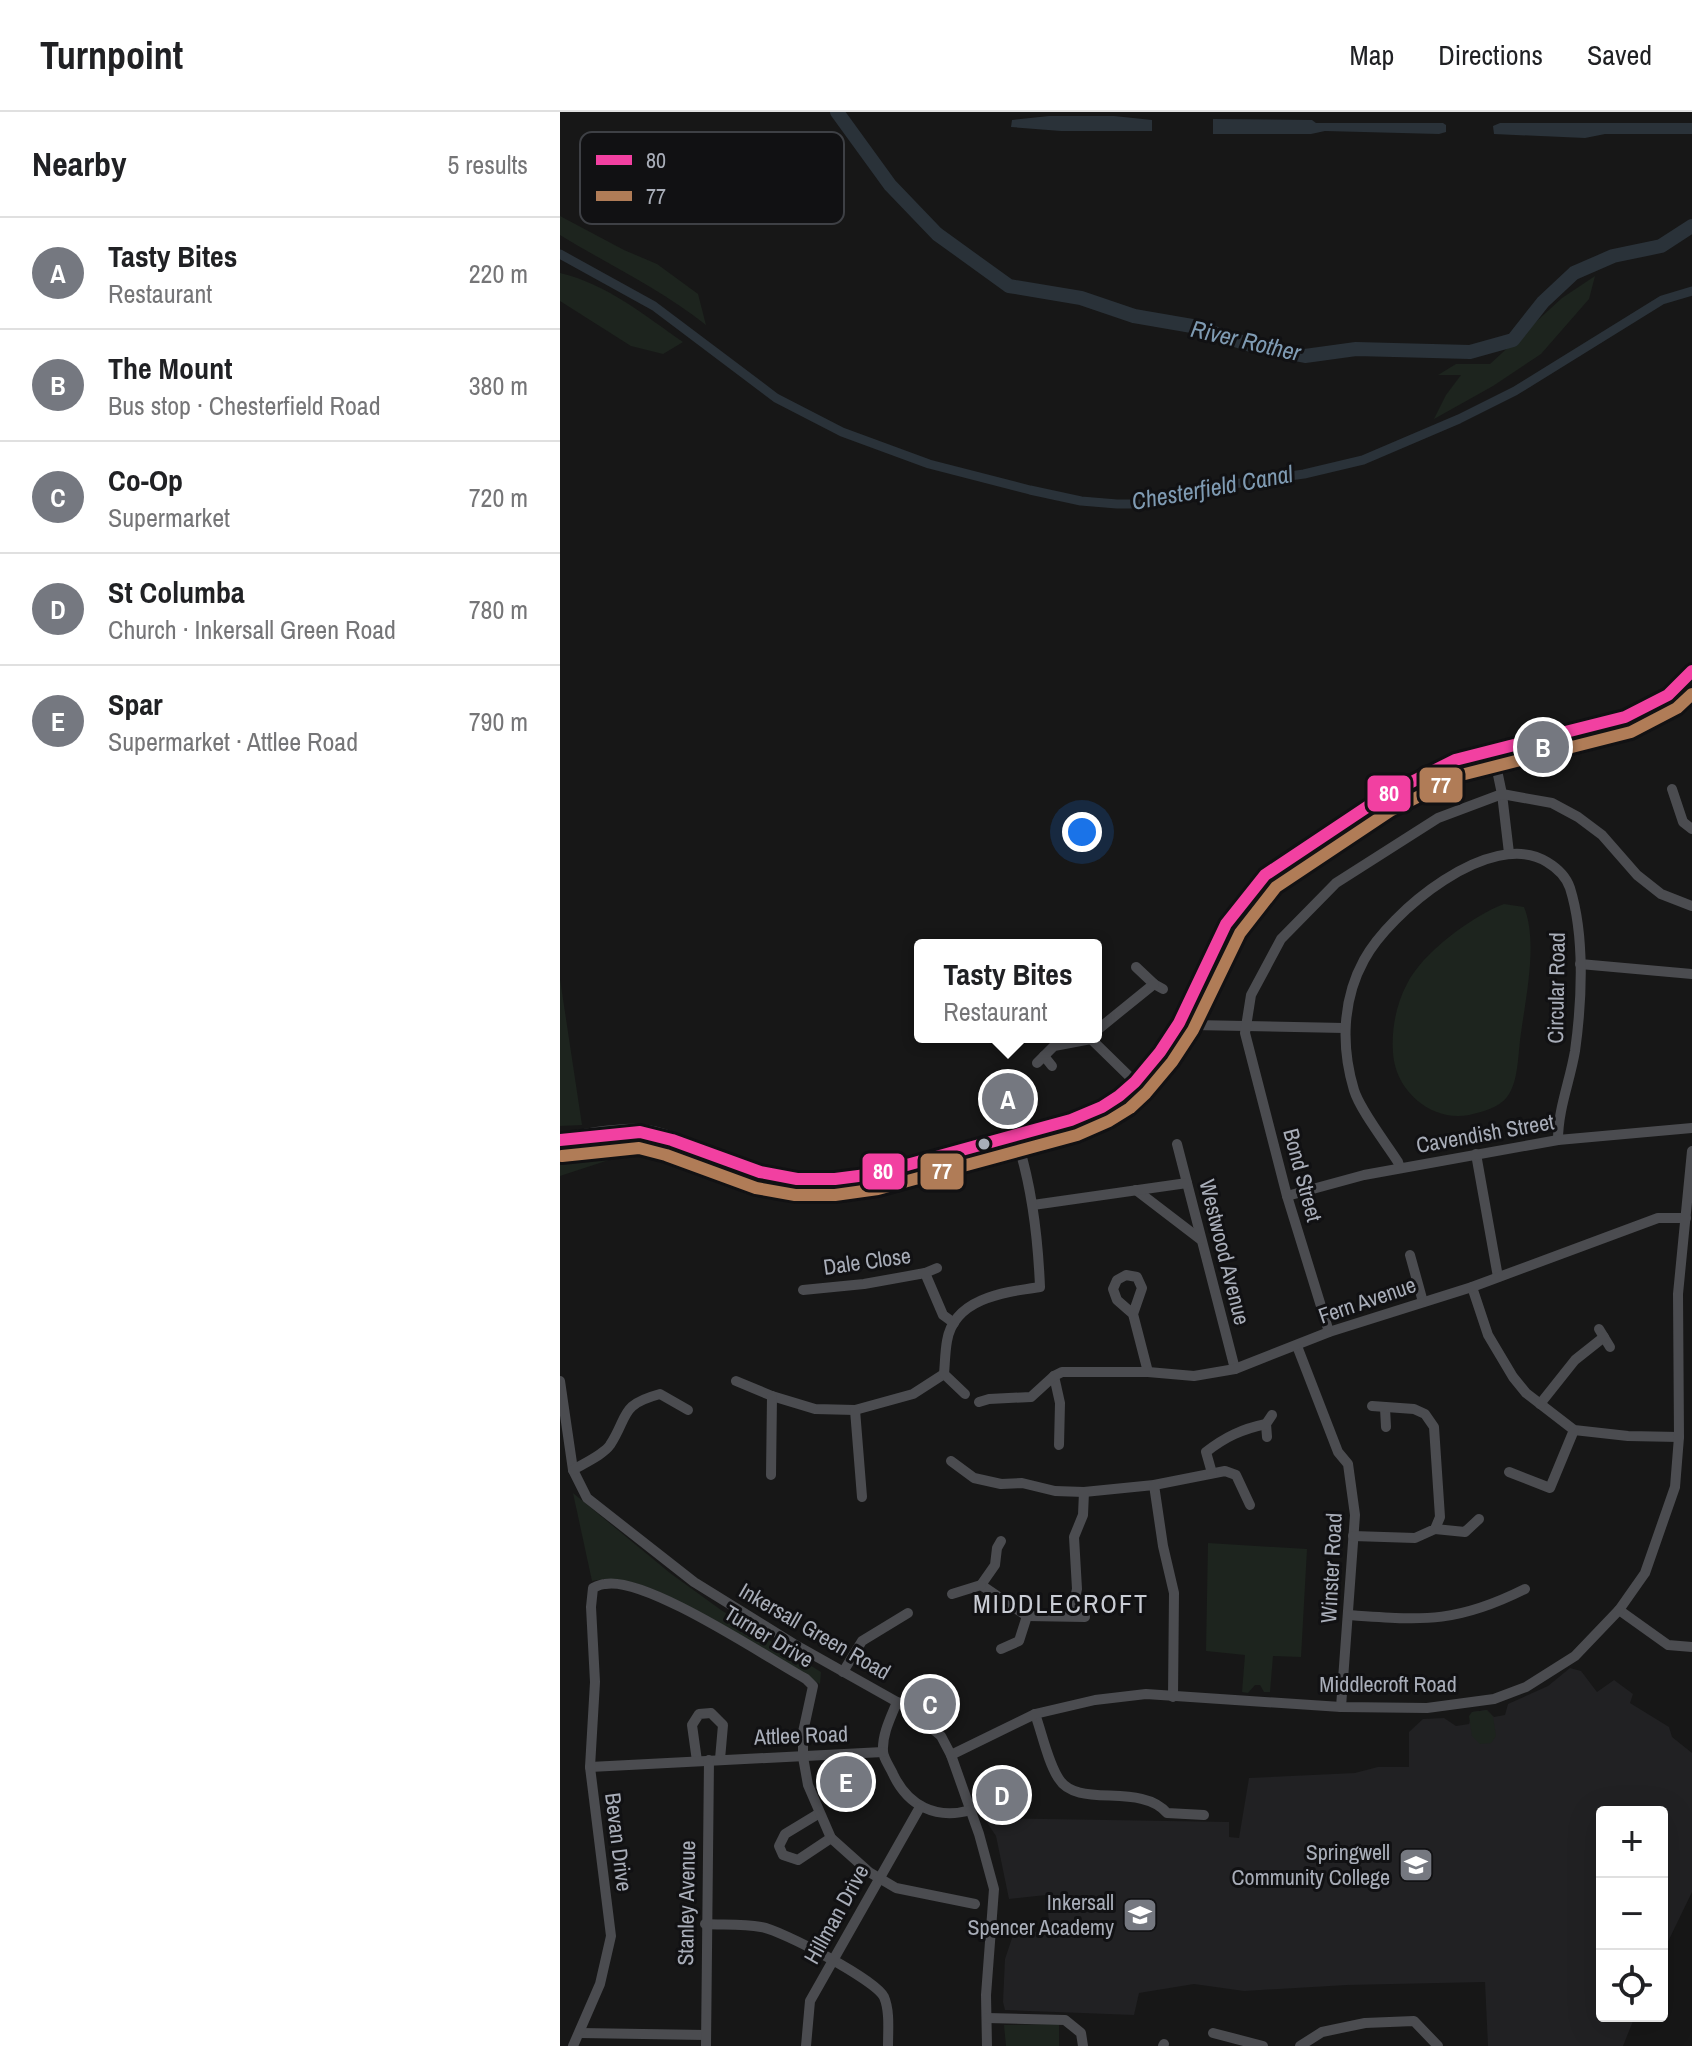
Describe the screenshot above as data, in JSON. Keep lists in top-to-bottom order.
{
  "streets": {
    "street": [
      "Circular Road",
      "Cavendish Street",
      "Bond Street",
      "Westwood Avenue",
      "Dale Close",
      "Fern Avenue",
      "Winster Road",
      "Inkersall Green Road",
      "Turner Drive",
      "Middlecroft Road",
      "Attlee Road",
      "Bevan Drive",
      "Stanley Avenue",
      "Hillman Drive"
    ]
  },
  "crossings": [
    ["Circular Road", "Cavendish Street"],
    ["Cavendish Street", "Bond Street"],
    ["Bond Street", "Fern Avenue"],
    ["Westwood Avenue", "Fern Avenue"],
    ["Fern Avenue", "Winster Road"],
    ["Fern Avenue", "Middlecroft Road"],
    ["Winster Road", "Middlecroft Road"],
    ["Inkersall Green Road", "Middlecroft Road"],
    ["Turner Drive", "Attlee Road"],
    ["Turner Drive", "Bevan Drive"],
    ["Attlee Road", "Bevan Drive"],
    ["Attlee Road", "Stanley Avenue"]
  ],
  "districts": ["MIDDLECROFT"],
  "water": ["River Rother", "Chesterfield Canal"],
  "places": {
    "school or university": ["Springwell Community College", "Inkersall Spencer Academy"]
  },
  "lines": ["transit line 80", "transit line 77"],
  "legend": ["80", "77"],
  "page": {
    "header": "Turnpoint",
    "nav": ["Map", "Directions", "Saved"],
    "heading": ["Nearby", "5 results"],
    "list": [
      {
        "mark": "A",
        "name": "Tasty Bites",
        "note": "Restaurant",
        "value": "220 m"
      },
      {
        "mark": "B",
        "name": "The Mount",
        "note": "Bus stop · Chesterfield Road",
        "value": "380 m"
      },
      {
        "mark": "C",
        "name": "Co-Op",
        "note": "Supermarket",
        "value": "720 m"
      },
      {
        "mark": "D",
        "name": "St Columba",
        "note": "Church · Inkersall Green Road",
        "value": "780 m"
      },
      {
        "mark": "E",
        "name": "Spar",
        "note": "Supermarket · Attlee Road",
        "value": "790 m"
      }
    ],
    "pins": [
      "B",
      "A",
      "C",
      "E",
      "D"
    ],
    "popup": ["Tasty Bites", "Restaurant"],
    "map_buttons": ["+", "−"]
  }
}
